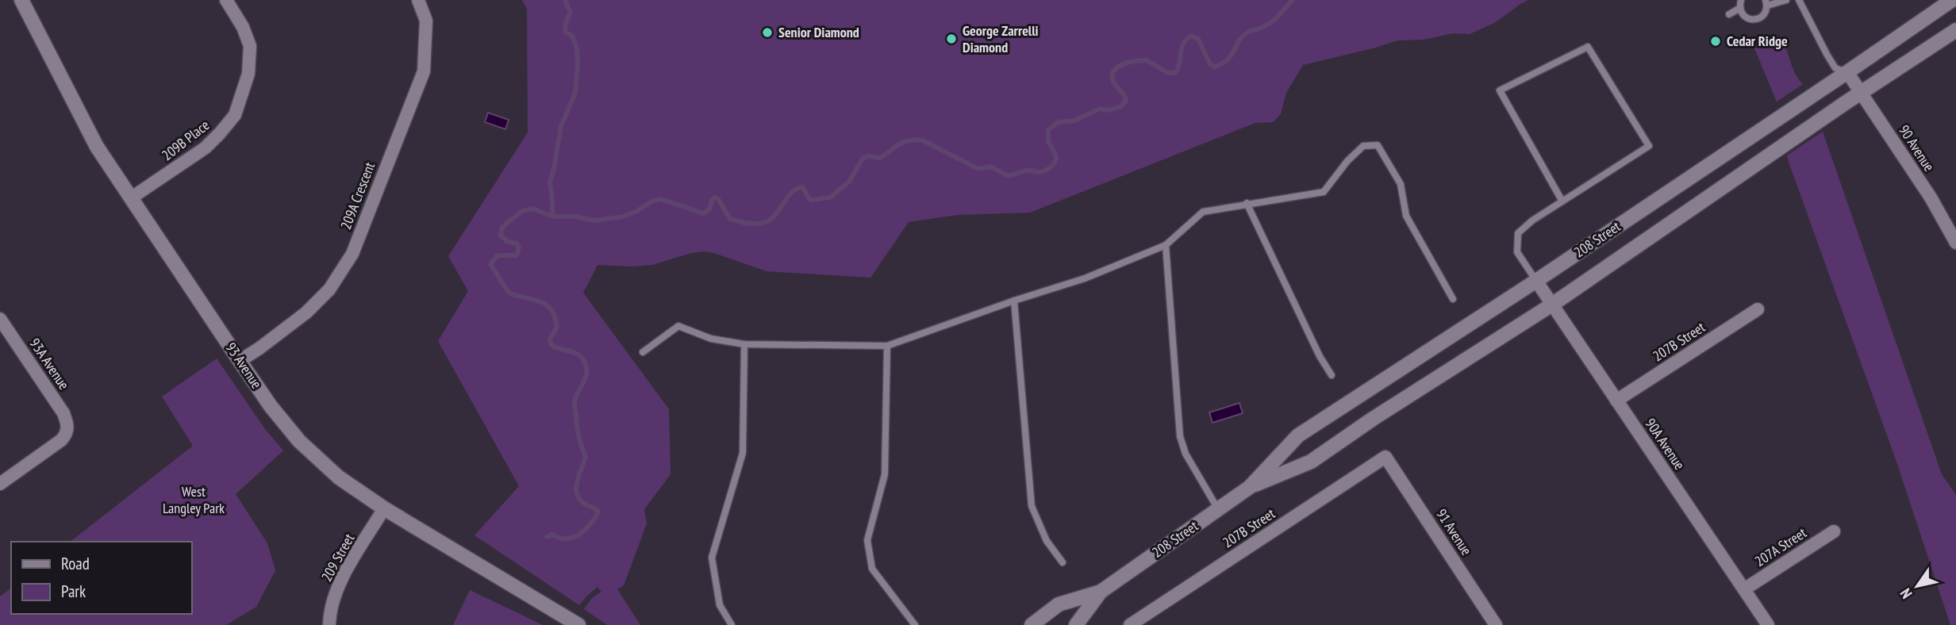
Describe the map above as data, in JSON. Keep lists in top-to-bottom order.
{
  "streets": {
    "main road": ["208 Street", "93 Avenue"],
    "street": [
      "209B Place",
      "90 Avenue",
      "209A Crescent",
      "207B Street",
      "93A Avenue",
      "90A Avenue",
      "91 Avenue",
      "207A Street",
      "209 Street"
    ]
  },
  "crossings": [
    ["209B Place", "93 Avenue"],
    ["90 Avenue", "208 Street"],
    ["209A Crescent", "93 Avenue"],
    ["208 Street", "90A Avenue"],
    ["207B Street", "90A Avenue"],
    ["207B Street", "91 Avenue"],
    ["93 Avenue", "209 Street"],
    ["90A Avenue", "207A Street"]
  ],
  "parks": ["West Langley Park"],
  "places": ["Senior Diamond", "George Zarrelli Diamond", "Cedar Ridge"],
  "legend": ["Road", "Park"],
  "north": "bottom left"
}
